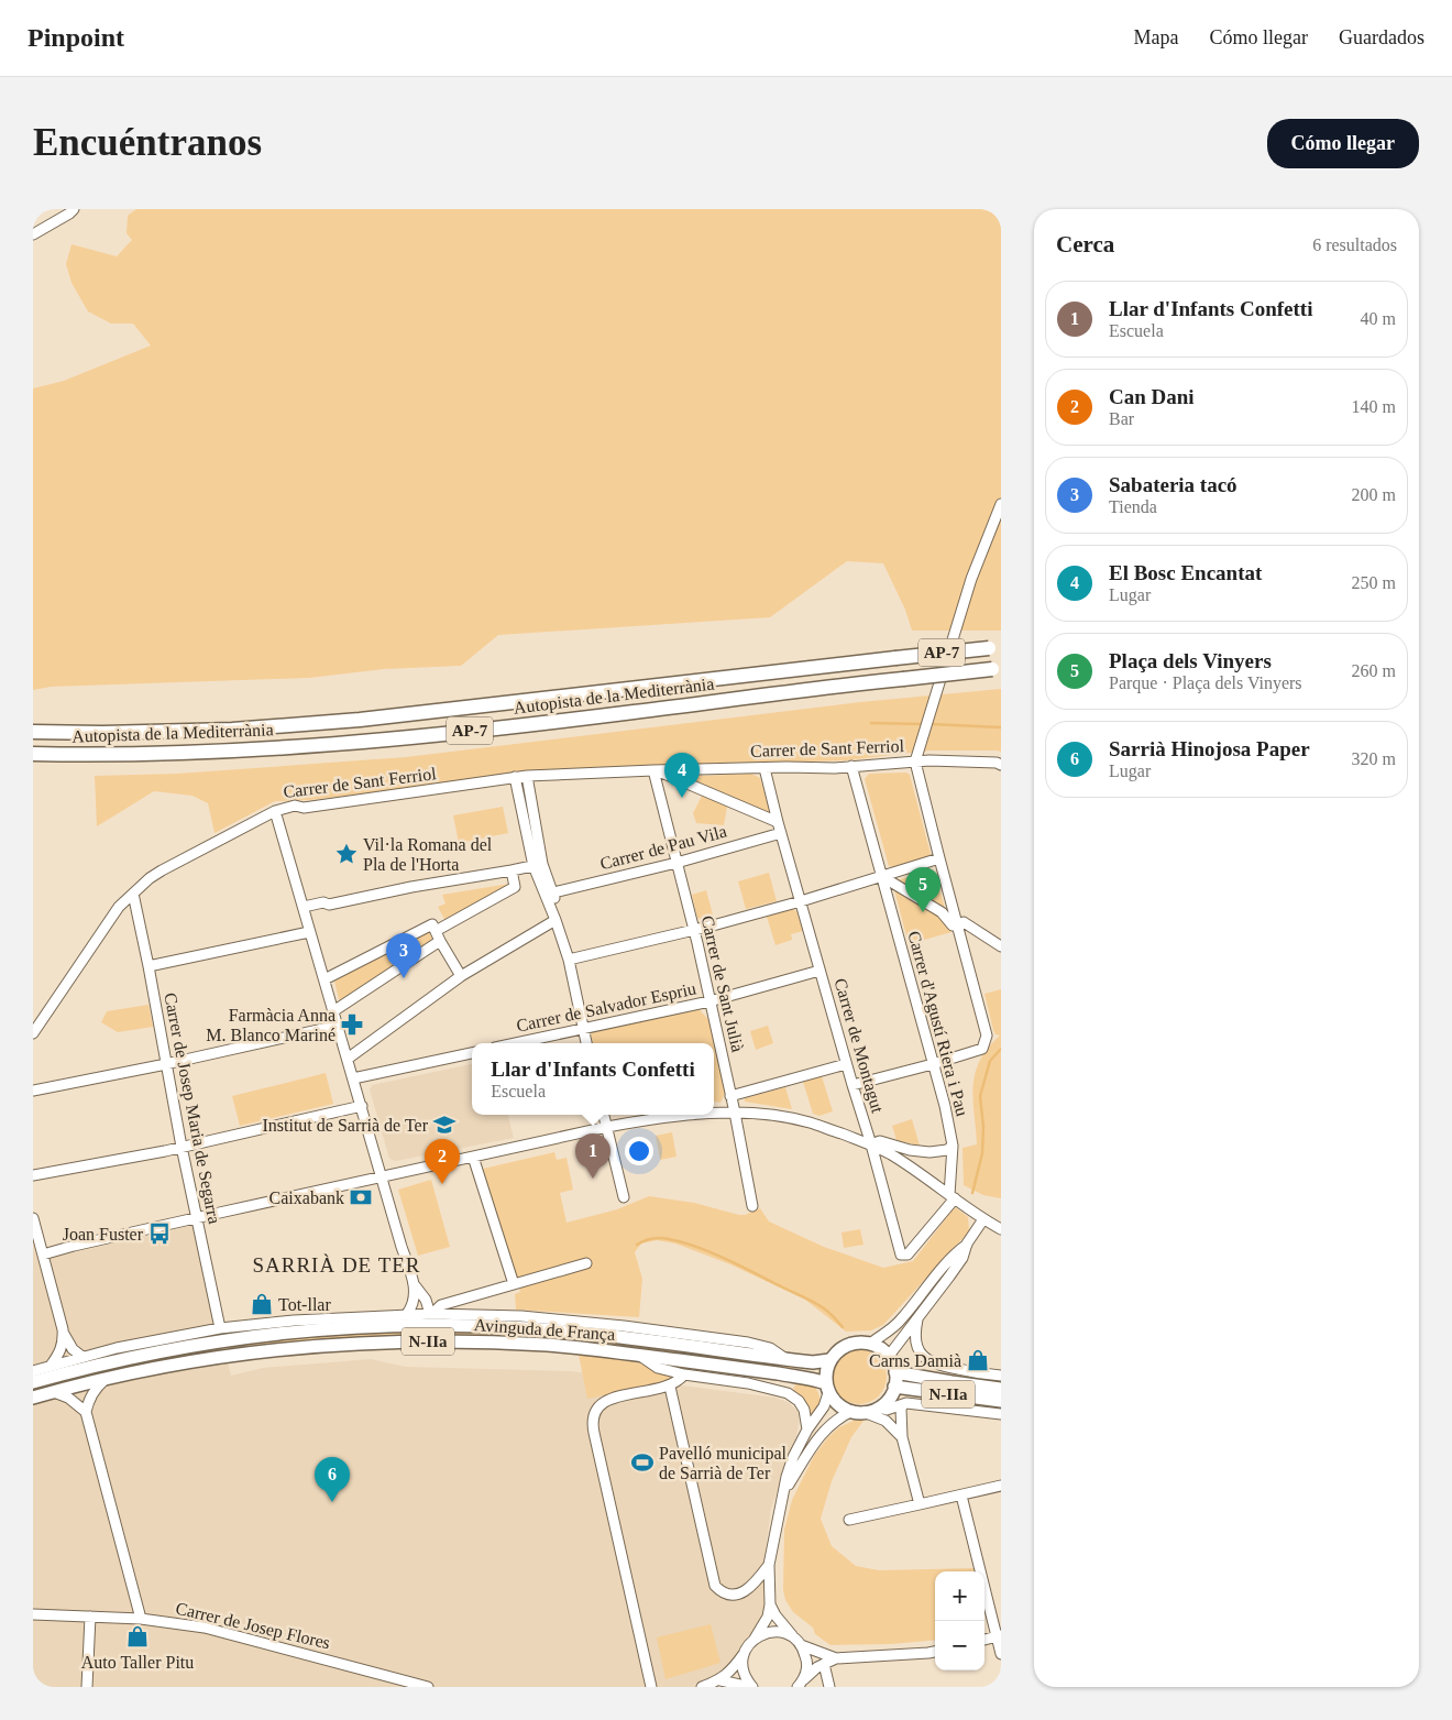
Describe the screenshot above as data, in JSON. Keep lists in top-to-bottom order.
{
  "streets": {
    "highway": ["AP-7", "Autopista de la Mediterrània"],
    "main road": ["Avinguda de França", "N-IIa"],
    "street": [
      "Carrer de Sant Ferriol",
      "Carrer de Pau Vila",
      "Carrer de Sant Julià",
      "Carrer de Salvador Espriu",
      "Carrer d'Agustí Riera i Pau",
      "Carrer de Montagut",
      "Carrer de Josep Maria de Segarra",
      "Carrer de Josep Flores"
    ]
  },
  "crossings": [
    ["Carrer de Sant Ferriol", "Carrer de Sant Julià"],
    ["Carrer de Sant Ferriol", "Carrer d'Agustí Riera i Pau"],
    ["Carrer de Sant Ferriol", "Carrer de Montagut"],
    ["Carrer de Sant Ferriol", "Carrer de Josep Maria de Segarra"],
    ["Carrer de Pau Vila", "Carrer de Sant Julià"],
    ["Carrer de Pau Vila", "Carrer de Montagut"],
    ["Carrer de Sant Julià", "Carrer de Salvador Espriu"],
    ["Carrer de Salvador Espriu", "Carrer de Montagut"],
    ["Carrer d'Agustí Riera i Pau", "Carrer de Montagut"],
    ["Carrer de Josep Maria de Segarra", "Avinguda de França"],
    ["Avinguda de França", "N-IIa"]
  ],
  "districts": ["SARRIÀ DE TER"],
  "places": {
    "place": ["Vil·la Romana del Pla de l'Horta"],
    "pharmacy": ["Farmàcia Anna M. Blanco Mariné"],
    "school or university": ["Institut de Sarrià de Ter"],
    "bank": ["Caixabank"],
    "bus stop": ["Joan Fuster"],
    "shop": ["Tot-llar", "Carns Damià", "Auto Taller Pitu"],
    "sports": ["Pavelló municipal de Sarrià de Ter"]
  },
  "page": {
    "header": "Pinpoint",
    "nav": ["Mapa", "Cómo llegar", "Guardados"],
    "buttons": "Cómo llegar",
    "title": "Encuéntranos",
    "heading": ["Cerca", "6 resultados"],
    "list": [
      {
        "mark": "1",
        "name": "Llar d'Infants Confetti",
        "note": "Escuela",
        "value": "40 m"
      },
      {
        "mark": "2",
        "name": "Can Dani",
        "note": "Bar",
        "value": "140 m"
      },
      {
        "mark": "3",
        "name": "Sabateria tacó",
        "note": "Tienda",
        "value": "200 m"
      },
      {
        "mark": "4",
        "name": "El Bosc Encantat",
        "note": "Lugar",
        "value": "250 m"
      },
      {
        "mark": "5",
        "name": "Plaça dels Vinyers",
        "note": "Parque · Plaça dels Vinyers",
        "value": "260 m"
      },
      {
        "mark": "6",
        "name": "Sarrià Hinojosa Paper",
        "note": "Lugar",
        "value": "320 m"
      }
    ],
    "pins": [
      "4",
      "5",
      "3",
      "1",
      "2",
      "6"
    ],
    "popup": ["Llar d'Infants Confetti", "Escuela"],
    "map_buttons": ["+", "−"]
  }
}
